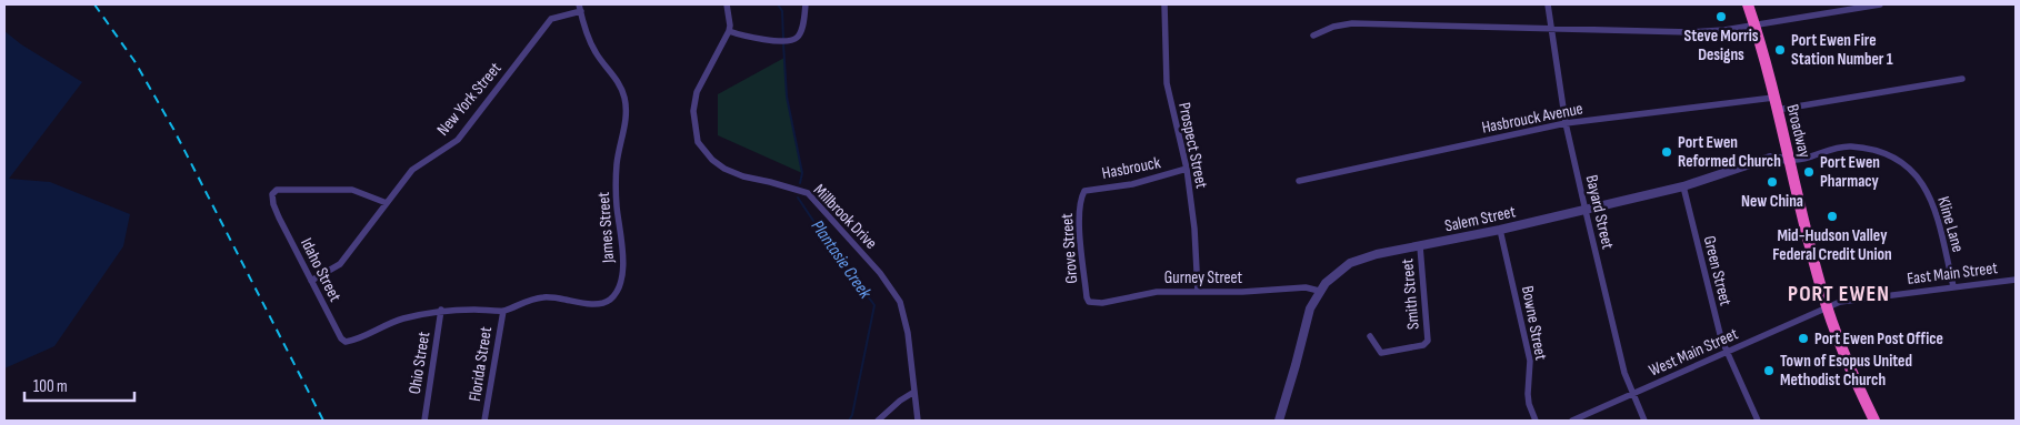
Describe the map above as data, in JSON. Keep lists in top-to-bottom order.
{
  "streets": {
    "highway": ["Broadway"],
    "street": [
      "New York Street",
      "Hasbrouck Avenue",
      "Prospect Street",
      "Hasbrouck",
      "Bayard Street",
      "Millbrook Drive",
      "Salem Street",
      "Kline Lane",
      "James Street",
      "Grove Street",
      "Idaho Street",
      "Green Street",
      "East Main Street",
      "Gurney Street",
      "Smith Street",
      "Bowne Street",
      "West Main Street",
      "Ohio Street",
      "Florida Street"
    ]
  },
  "crossings": [
    ["New York Street", "James Street"],
    ["New York Street", "Idaho Street"],
    ["Hasbrouck Avenue", "Broadway"],
    ["Hasbrouck Avenue", "Bayard Street"],
    ["Broadway", "Salem Street"],
    ["Broadway", "Kline Lane"],
    ["Broadway", "East Main Street"],
    ["Broadway", "West Main Street"],
    ["Prospect Street", "Hasbrouck"],
    ["Prospect Street", "Gurney Street"],
    ["Hasbrouck", "Grove Street"],
    ["Bayard Street", "Salem Street"],
    ["Bayard Street", "West Main Street"],
    ["Salem Street", "Kline Lane"],
    ["Salem Street", "Green Street"],
    ["Salem Street", "Gurney Street"],
    ["Salem Street", "Smith Street"],
    ["Salem Street", "Bowne Street"],
    ["Kline Lane", "East Main Street"],
    ["James Street", "Idaho Street"],
    ["James Street", "Ohio Street"],
    ["James Street", "Florida Street"],
    ["Grove Street", "Gurney Street"],
    ["Green Street", "West Main Street"],
    ["East Main Street", "West Main Street"]
  ],
  "districts": ["PORT EWEN"],
  "water": ["Plantasie Creek"],
  "places": [
    "Steve Morris Designs",
    "Port Ewen Fire Station Number 1",
    "Port Ewen Reformed Church",
    "Port Ewen Pharmacy",
    "New China",
    "Mid-Hudson Valley Federal Credit Union",
    "Port Ewen Post Office",
    "Town of Esopus United Methodist Church"
  ],
  "scale_bar": "100 m"
}
